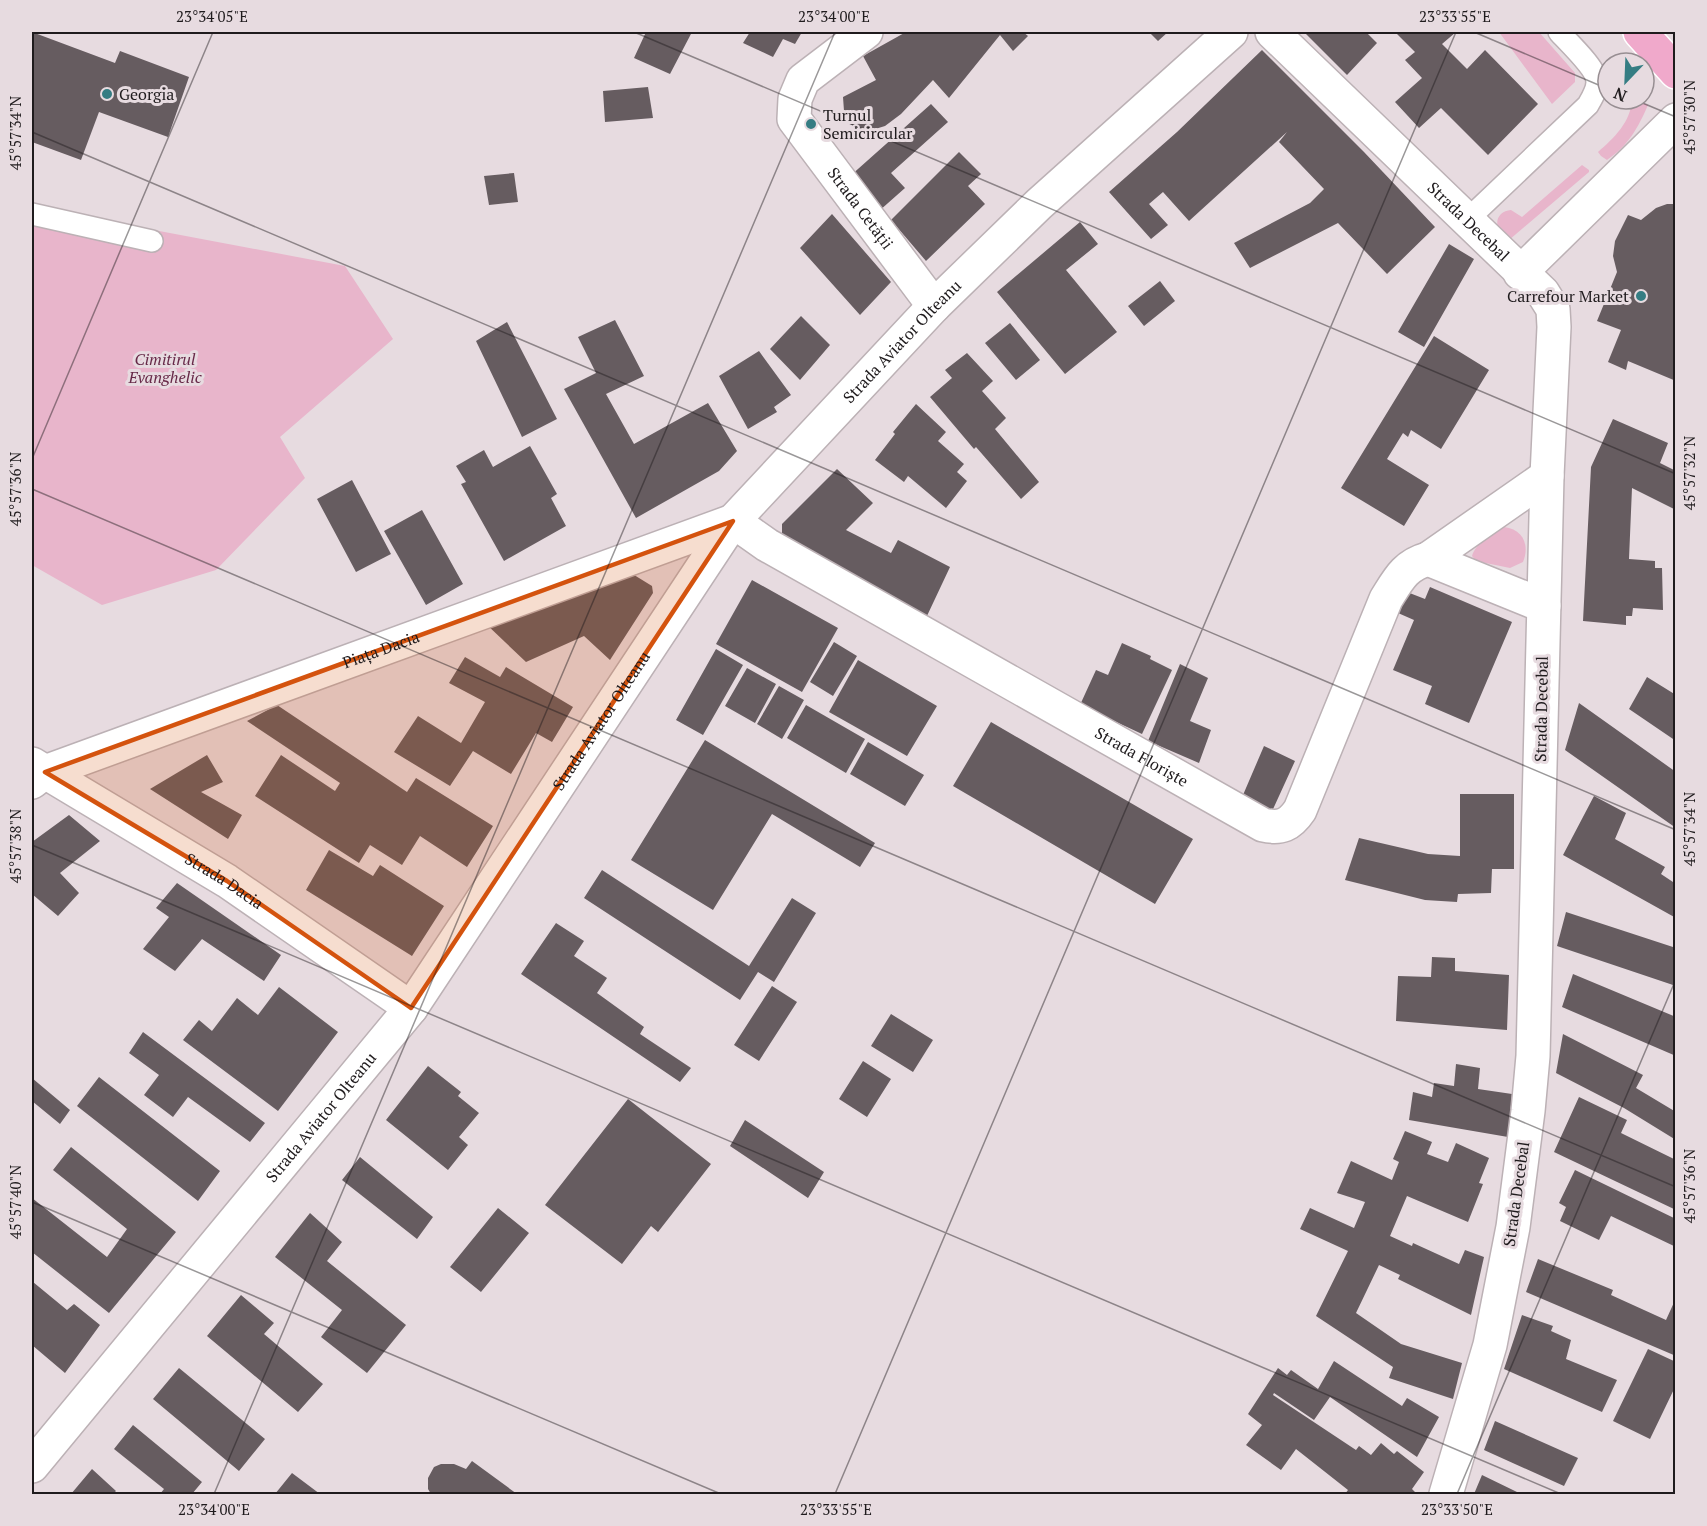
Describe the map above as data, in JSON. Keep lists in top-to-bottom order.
{
  "streets": {
    "street": [
      "Strada Cetății",
      "Strada Decebal",
      "Strada Aviator Olteanu",
      "Piața Dacia",
      "Strada Floriște",
      "Strada Dacia"
    ]
  },
  "crossings": [
    ["Strada Cetății", "Strada Aviator Olteanu"],
    ["Strada Decebal", "Strada Floriște"],
    ["Strada Aviator Olteanu", "Piața Dacia"],
    ["Strada Aviator Olteanu", "Strada Floriște"],
    ["Strada Aviator Olteanu", "Strada Dacia"],
    ["Piața Dacia", "Strada Floriște"],
    ["Piața Dacia", "Strada Dacia"]
  ],
  "parks": ["Cimitirul Evanghelic"],
  "places": ["Georgia", "Turnul Semicircular", "Carrefour Market"],
  "north": "bottom left",
  "coordinates": [
    "23°34'05\"E",
    "23°34'00\"E",
    "23°33'55\"E",
    "45°57'30\"N",
    "45°57'34\"N",
    "45°57'32\"N",
    "45°57'36\"N",
    "45°57'38\"N",
    "45°57'40\"N",
    "23°33'50\"E"
  ]
}
